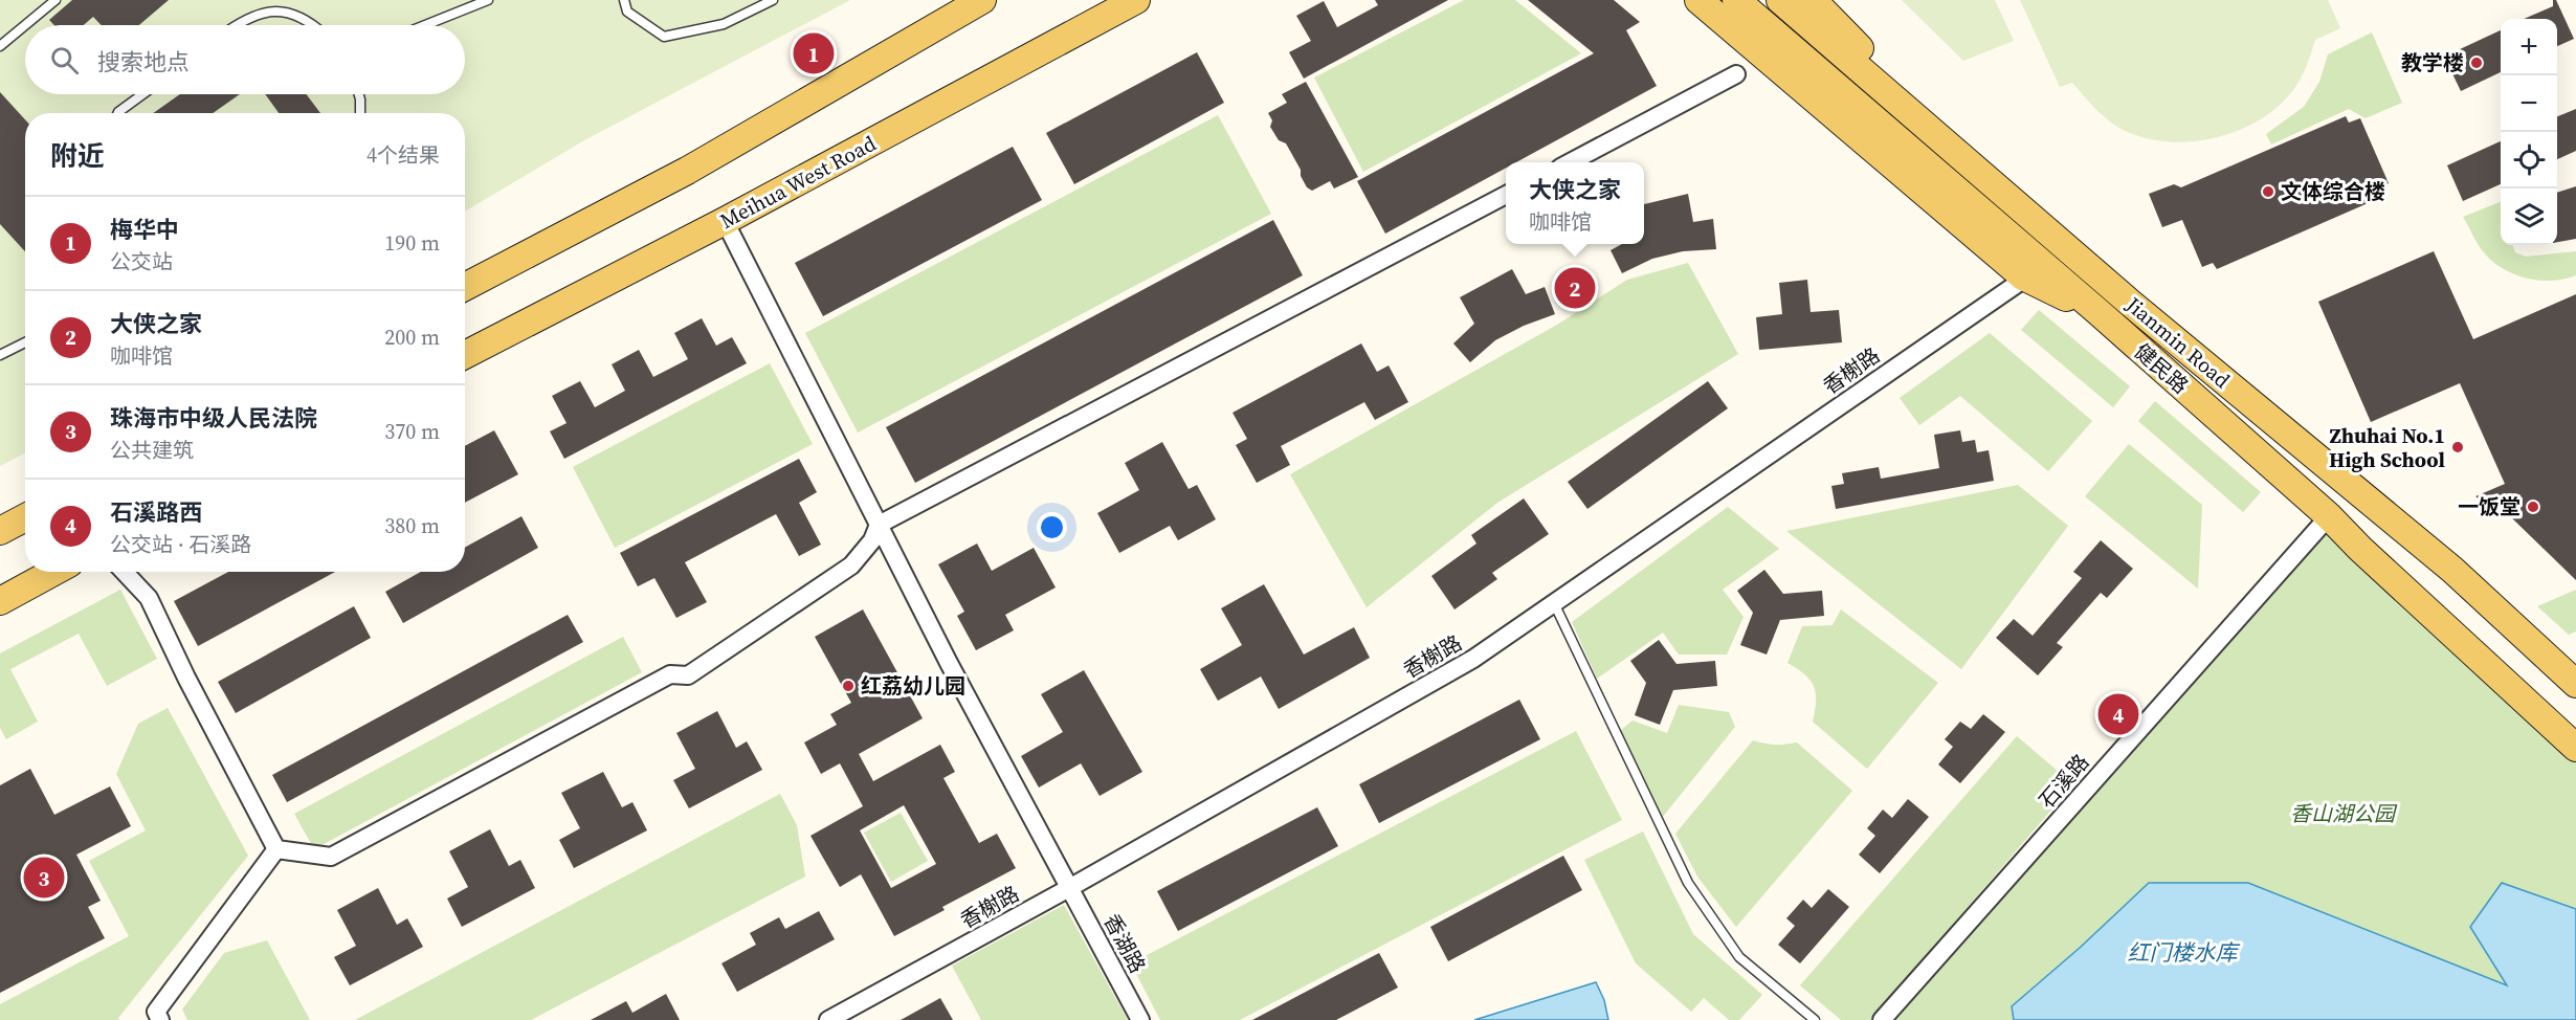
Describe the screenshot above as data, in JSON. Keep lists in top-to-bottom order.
{
  "streets": {
    "main road": ["Meihua West Road", "Jianmin Road", "健民路"],
    "street": ["香榭路", "石溪路", "香湖路"]
  },
  "crossings": [
    ["Meihua West Road", "香湖路"],
    ["健民路", "石溪路"],
    ["香榭路", "香湖路"]
  ],
  "water": ["红门楼水库"],
  "parks": ["香山湖公园"],
  "places": [
    "教学楼",
    "文体综合楼",
    "Zhuhai No.1 High School",
    "一饭堂",
    "红荔幼儿园"
  ],
  "page": {
    "map_buttons": ["+", "−"],
    "search": "搜索地点",
    "pins": [
      "1",
      "2",
      "4",
      "3"
    ],
    "heading": ["附近", "4个结果"],
    "popup": ["大侠之家", "咖啡馆"],
    "list": [
      {
        "mark": "1",
        "name": "梅华中",
        "note": "公交站",
        "value": "190 m"
      },
      {
        "mark": "2",
        "name": "大侠之家",
        "note": "咖啡馆",
        "value": "200 m"
      },
      {
        "mark": "3",
        "name": "珠海市中级人民法院",
        "note": "公共建筑",
        "value": "370 m"
      },
      {
        "mark": "4",
        "name": "石溪路西",
        "note": "公交站 · 石溪路",
        "value": "380 m"
      }
    ]
  }
}
